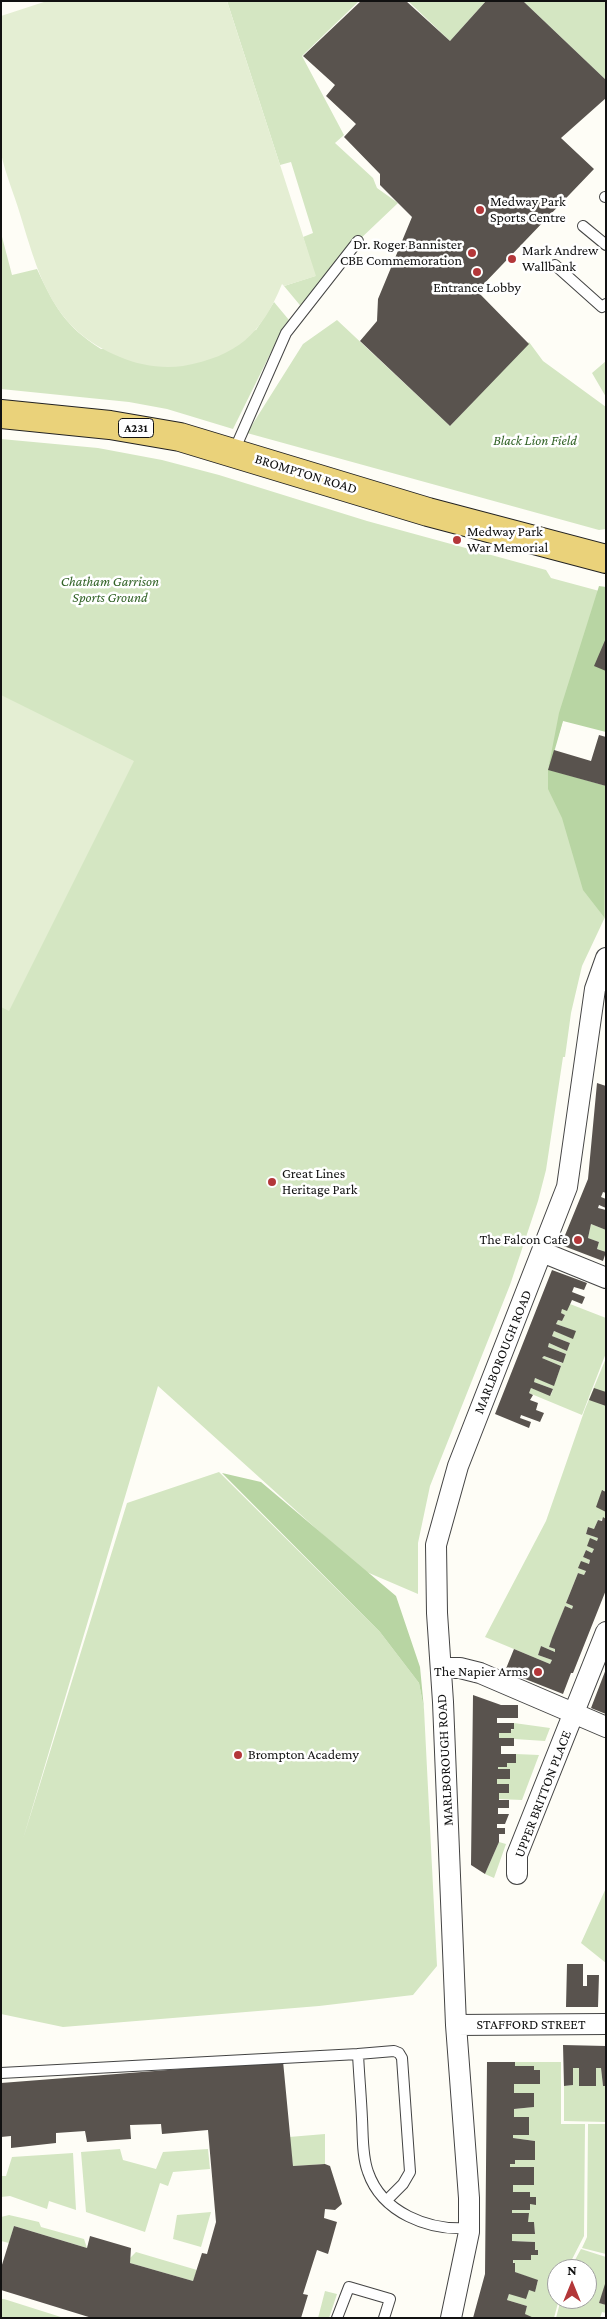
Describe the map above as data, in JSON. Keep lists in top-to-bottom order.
{
  "streets": {
    "main road": ["A231", "BROMPTON ROAD"],
    "street": ["MARLBOROUGH ROAD", "UPPER BRITTON PLACE", "STAFFORD STREET"]
  },
  "crossings": [
    ["MARLBOROUGH ROAD", "STAFFORD STREET"]
  ],
  "parks": ["Black Lion Field", "Chatham Garrison Sports Ground"],
  "places": [
    "Medway Park Sports Centre",
    "Dr. Roger Bannister CBE Commemoration",
    "Mark Andrew Wallbank",
    "Entrance Lobby",
    "Medway Park War Memorial",
    "Great Lines Heritage Park",
    "The Falcon Cafe",
    "The Napier Arms",
    "Brompton Academy"
  ],
  "north": "top"
}
